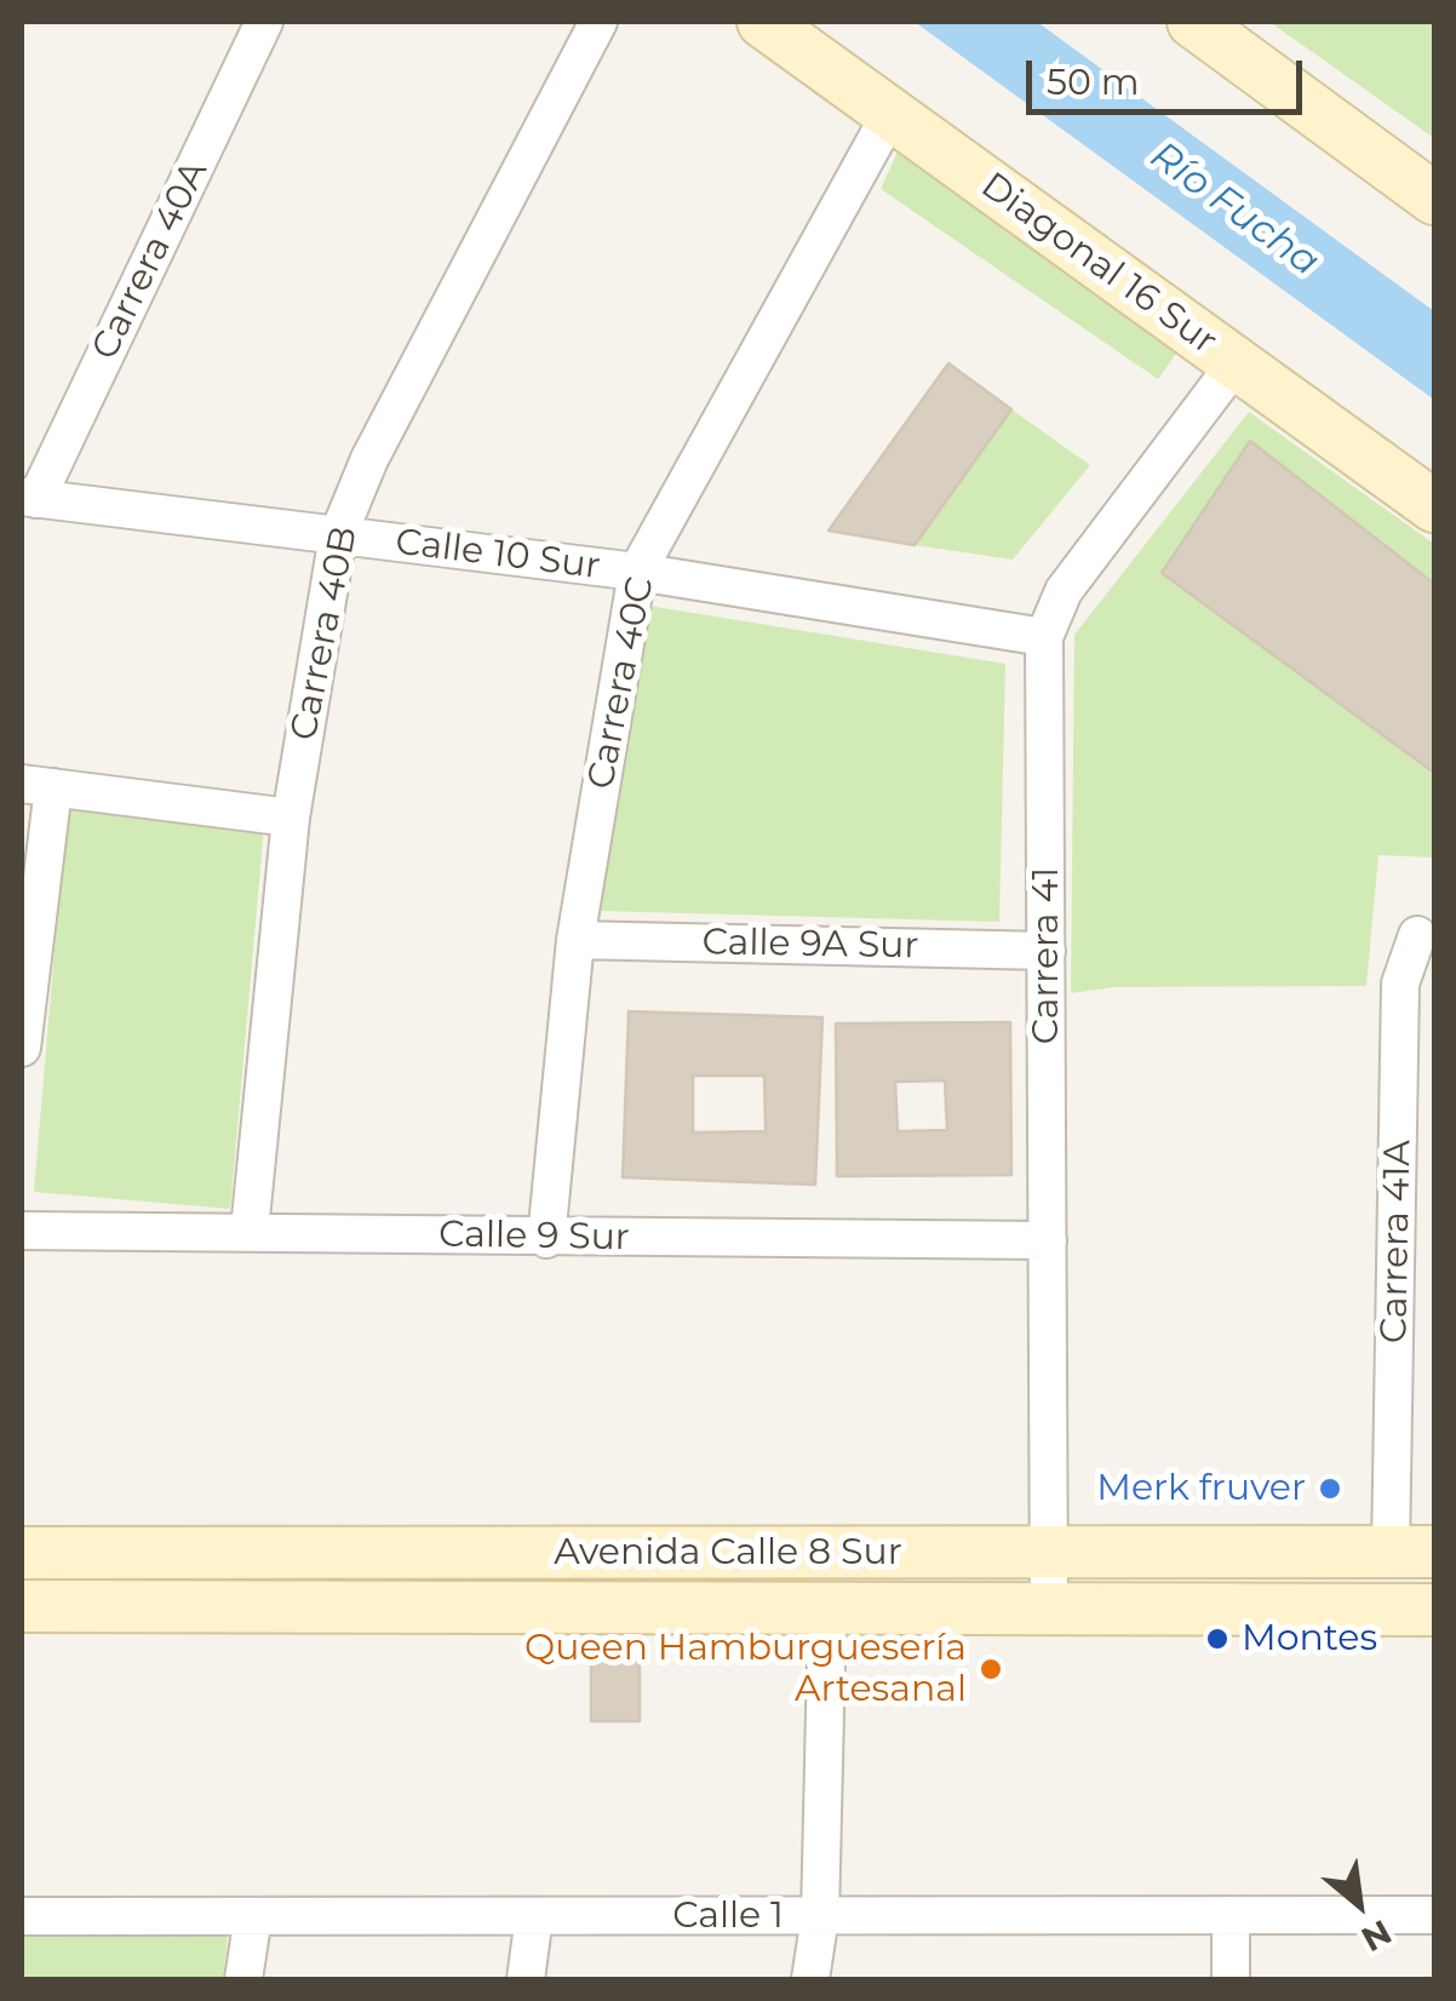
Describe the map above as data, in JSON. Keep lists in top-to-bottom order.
{
  "streets": {
    "main road": ["Diagonal 16 Sur", "Avenida Calle 8 Sur"],
    "street": [
      "Carrera 40A",
      "Calle 10 Sur",
      "Carrera 40B",
      "Carrera 40C",
      "Calle 9A Sur",
      "Carrera 41",
      "Calle 9 Sur",
      "Carrera 41A",
      "Calle 1"
    ]
  },
  "crossings": [
    ["Carrera 40A", "Calle 10 Sur"],
    ["Diagonal 16 Sur", "Carrera 40C"],
    ["Diagonal 16 Sur", "Carrera 41"],
    ["Calle 10 Sur", "Carrera 40B"],
    ["Calle 10 Sur", "Carrera 40C"],
    ["Calle 10 Sur", "Carrera 41"],
    ["Carrera 40B", "Calle 9 Sur"],
    ["Carrera 40C", "Calle 9A Sur"],
    ["Carrera 40C", "Calle 9 Sur"],
    ["Calle 9A Sur", "Carrera 41"],
    ["Carrera 41", "Calle 9 Sur"],
    ["Carrera 41", "Avenida Calle 8 Sur"],
    ["Carrera 41A", "Avenida Calle 8 Sur"]
  ],
  "water": ["Río Fucha"],
  "places": ["Merk fruver", "Montes", "Queen Hamburguesería Artesanal"],
  "scale_bar": "50 m",
  "north": "bottom right"
}
